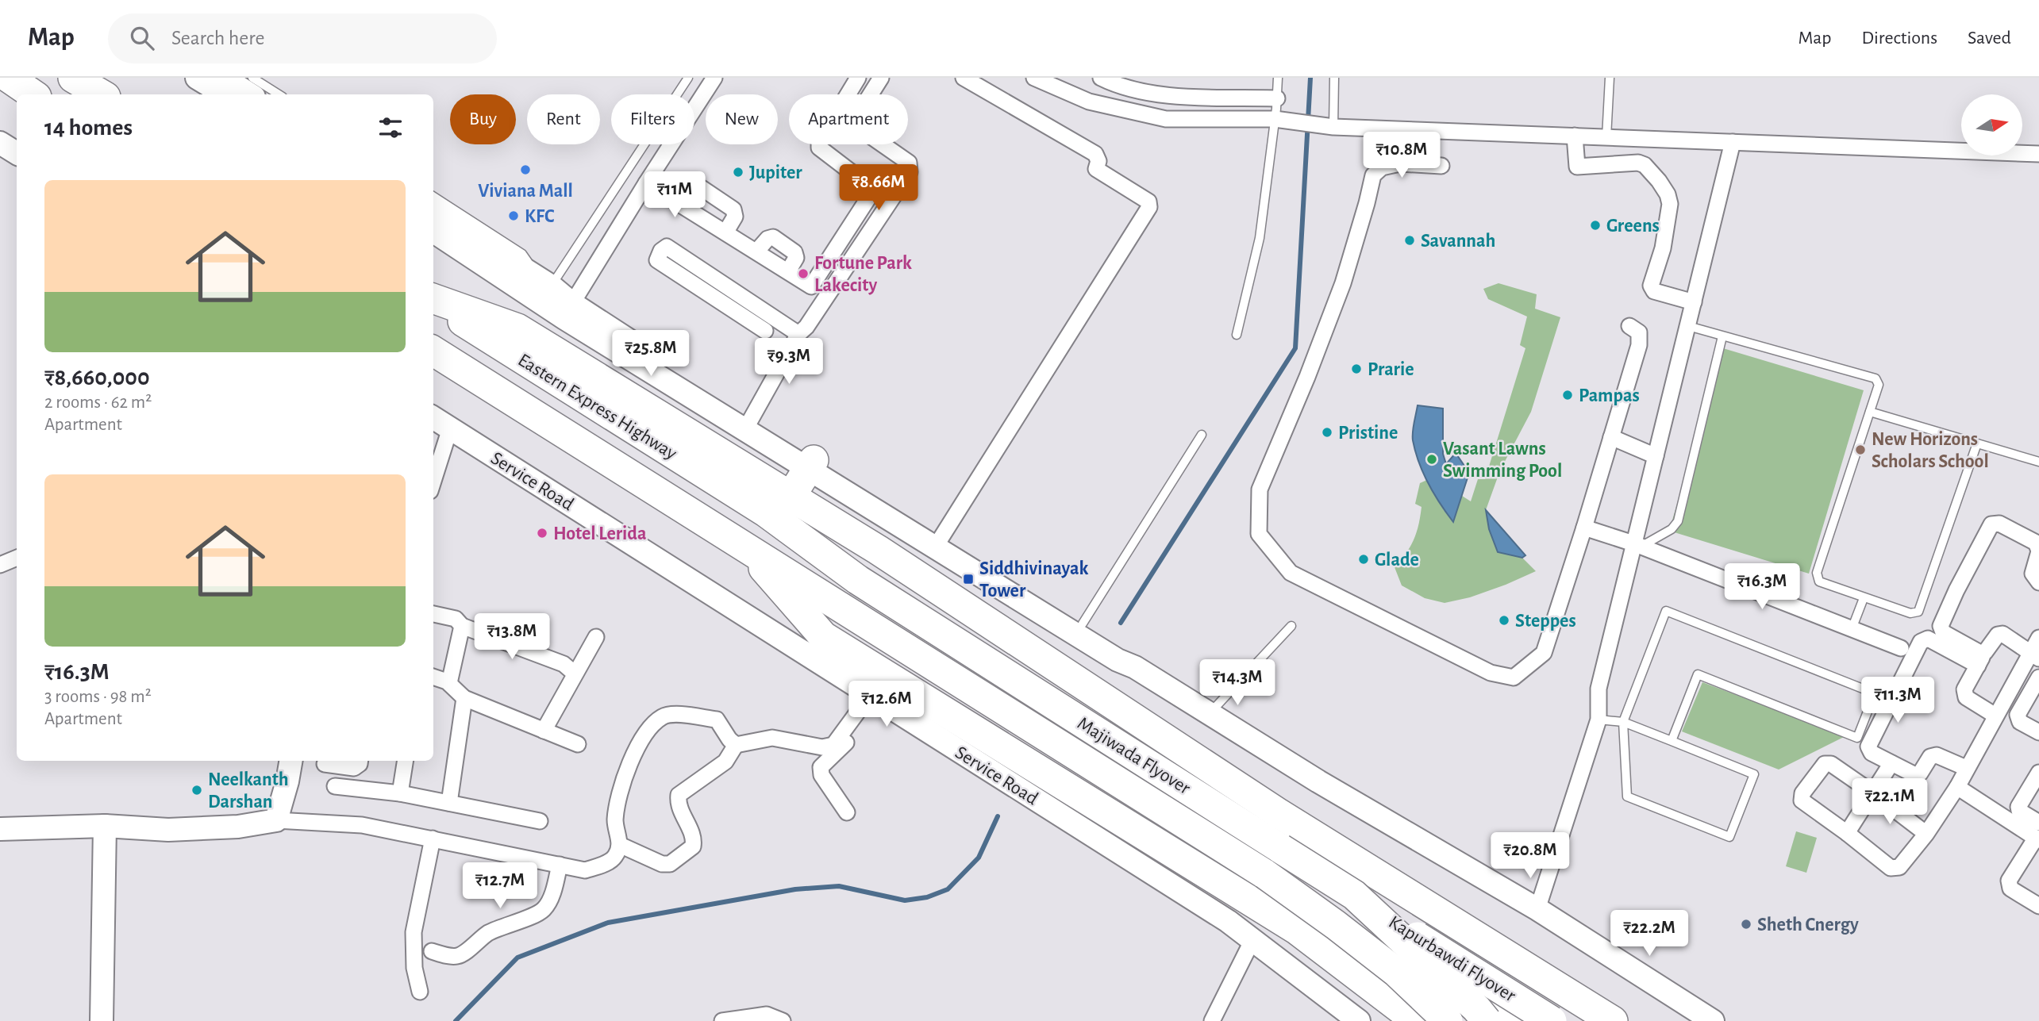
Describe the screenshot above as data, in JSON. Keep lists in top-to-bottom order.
{
  "streets": {
    "highway": ["Eastern Express Highway", "Majiwada Flyover", "Kapurbawdi Flyover"],
    "street": ["Service Road"]
  },
  "crossings": [
    ["Eastern Express Highway", "Majiwada Flyover"],
    ["Majiwada Flyover", "Kapurbawdi Flyover"]
  ],
  "places": {
    "other": [
      "Viviana Mall",
      "Jupiter",
      "KFC",
      "Greens",
      "Savannah",
      "Fortune Park Lakecity",
      "Prarie",
      "Pampas",
      "Pristine",
      "New Horizons Scholars School",
      "Vasant Lawns Swimming Pool",
      "Hotel Lerida",
      "Glade",
      "Steppes",
      "Neelkanth Darshan",
      "Sheth Cnergy"
    ],
    "transit": ["Siddhivinayak Tower"]
  },
  "north": "right",
  "page": {
    "header": "Map",
    "search": "Search here",
    "nav": ["Map", "Directions", "Saved"],
    "chip": [
      "Buy",
      "Rent",
      "Filters",
      "New",
      "Apartment"
    ],
    "heading": "14 homes",
    "price": [
      "₹10.8M",
      "₹8.66M",
      "₹11M",
      "₹25.8M",
      "₹9.3M",
      "₹16.3M",
      "₹13.8M",
      "₹14.3M",
      "₹11.3M",
      "₹12.6M",
      "₹22.1M",
      "₹20.8M",
      "₹12.7M",
      "₹22.2M"
    ],
    "list": [
      {
        "name": "₹8,660,000",
        "note": "2 rooms · 62 m² · Apartment"
      },
      {
        "name": "₹16.3M",
        "note": "3 rooms · 98 m² · Apartment"
      }
    ]
  }
}
